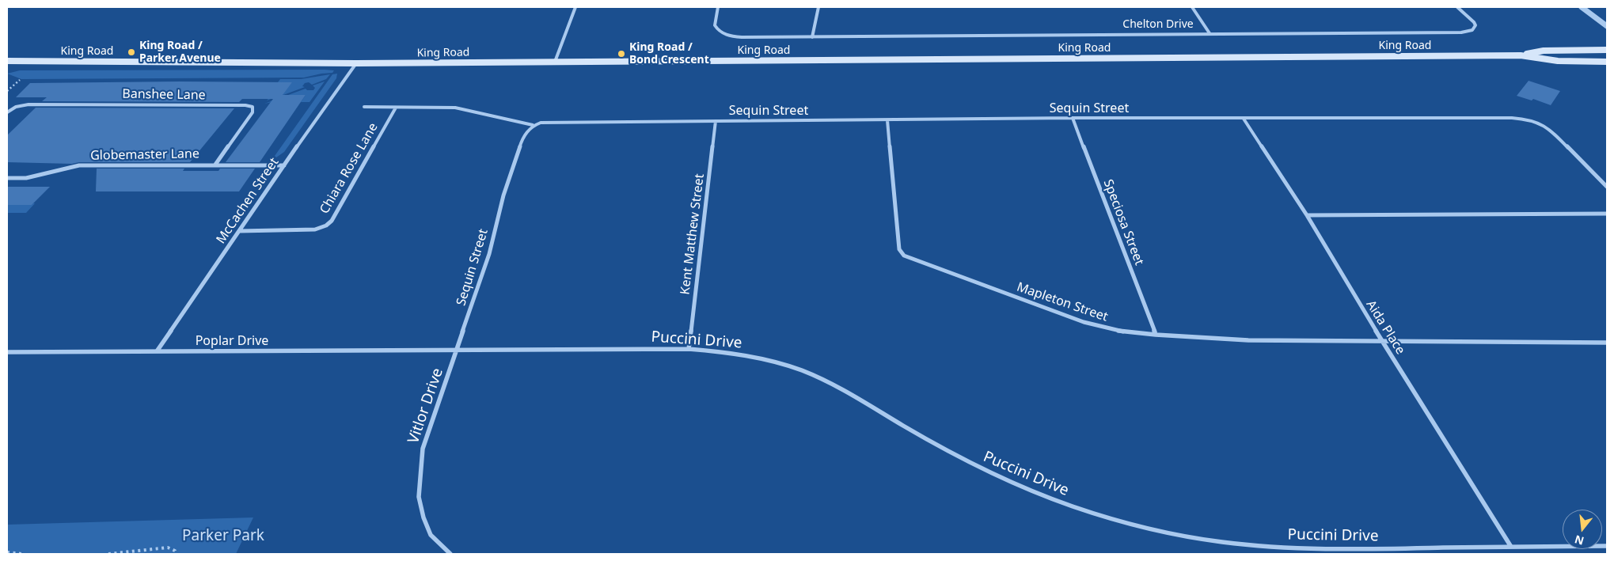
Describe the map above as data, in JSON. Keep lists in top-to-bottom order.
{
  "streets": {
    "main road": ["King Road"],
    "street": [
      "Chelton Drive",
      "Banshee Lane",
      "Sequin Street",
      "Globemaster Lane",
      "Chiara Rose Lane",
      "McCachen Street",
      "Speciosa Street",
      "Kent Matthew Street",
      "Mapleton Street",
      "Aida Place",
      "Puccini Drive",
      "Poplar Drive",
      "Vitlor Drive"
    ]
  },
  "crossings": [
    ["King Road", "McCachen Street"],
    ["Banshee Lane", "Globemaster Lane"],
    ["Sequin Street", "Speciosa Street"],
    ["Sequin Street", "Kent Matthew Street"],
    ["Sequin Street", "Mapleton Street"],
    ["Sequin Street", "Aida Place"],
    ["Sequin Street", "Puccini Drive"],
    ["Sequin Street", "Poplar Drive"],
    ["Sequin Street", "Vitlor Drive"],
    ["Globemaster Lane", "McCachen Street"],
    ["Chiara Rose Lane", "McCachen Street"],
    ["McCachen Street", "Poplar Drive"],
    ["Speciosa Street", "Mapleton Street"],
    ["Kent Matthew Street", "Puccini Drive"],
    ["Mapleton Street", "Aida Place"],
    ["Aida Place", "Puccini Drive"],
    ["Puccini Drive", "Poplar Drive"],
    ["Puccini Drive", "Vitlor Drive"],
    ["Poplar Drive", "Vitlor Drive"]
  ],
  "parks": ["Parker Park"],
  "places": ["King Road / Parker Avenue", "King Road / Bond Crescent"],
  "north": "bottom"
}
